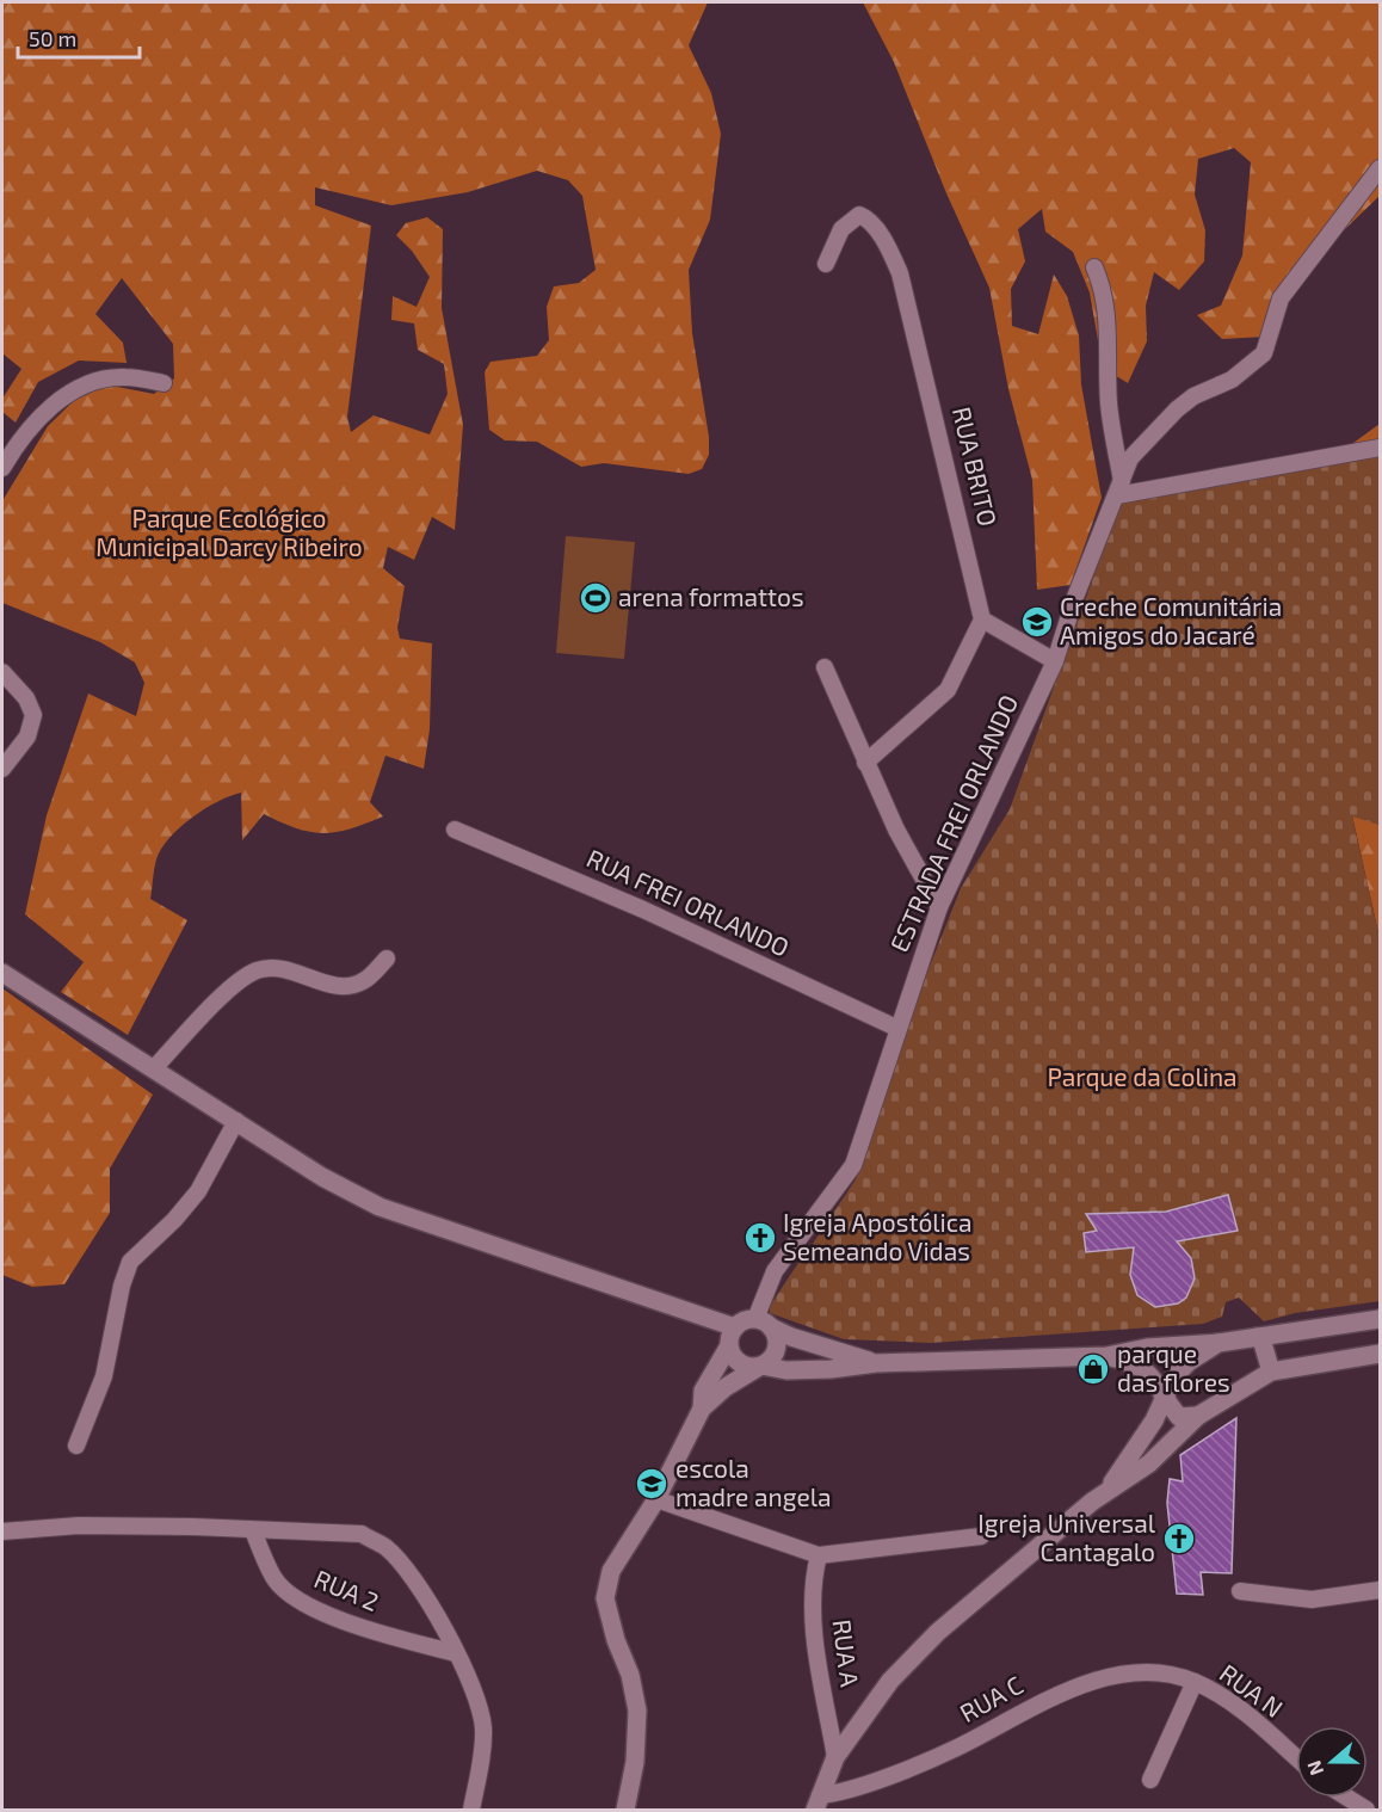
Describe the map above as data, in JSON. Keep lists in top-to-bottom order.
{
  "streets": {
    "street": [
      "RUA BRITO",
      "ESTRADA FREI ORLANDO",
      "RUA FREI ORLANDO",
      "RUA 2",
      "RUA A",
      "RUA N",
      "RUA C"
    ]
  },
  "crossings": [
    ["ESTRADA FREI ORLANDO", "RUA FREI ORLANDO"],
    ["RUA N", "RUA C"]
  ],
  "parks": ["Parque Ecológico Municipal Darcy Ribeiro", "Parque da Colina"],
  "places": {
    "sports": ["arena formattos"],
    "school or university": ["Creche Comunitária Amigos do Jacaré", "escola madre angela"],
    "church": ["Igreja Apostólica Semeando Vidas", "Igreja Universal Cantagalo"],
    "shop": ["parque das flores"]
  },
  "scale_bar": "50 m",
  "north": "left"
}
